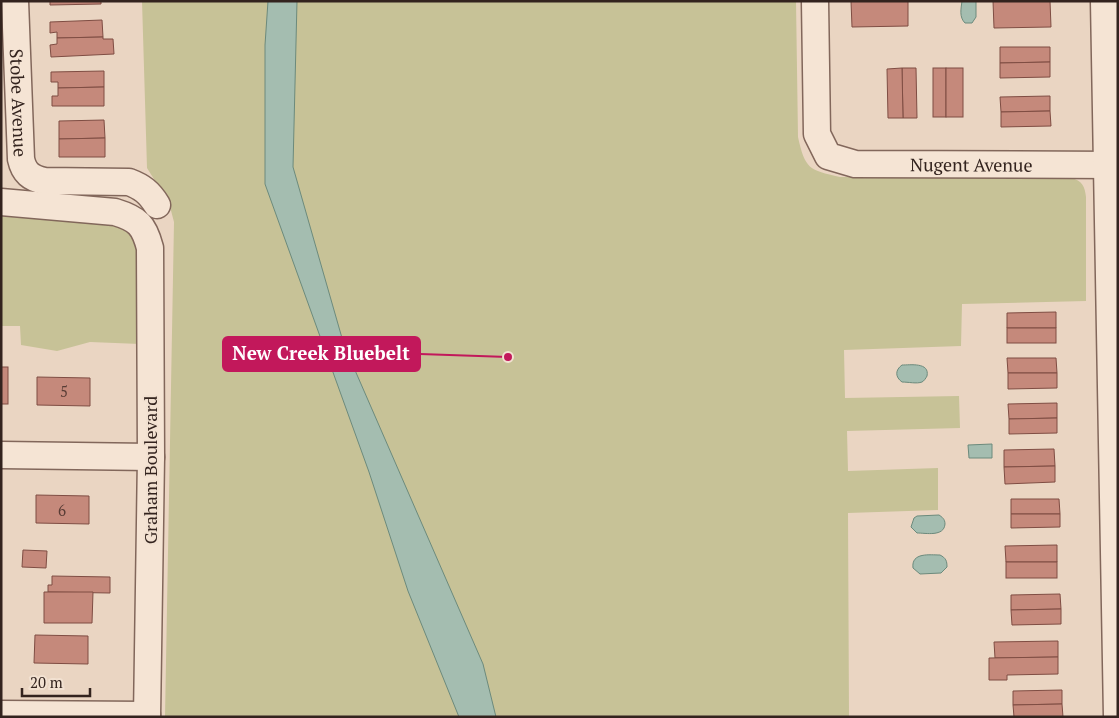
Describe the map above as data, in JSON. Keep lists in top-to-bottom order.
{
  "streets": {
    "street": ["Stobe Avenue", "Nugent Avenue", "Graham Boulevard"]
  },
  "crossings": [
    ["Stobe Avenue", "Graham Boulevard"]
  ],
  "places": ["New Creek Bluebelt"],
  "house_numbers": ["5", "6"],
  "scale_bar": "20 m"
}
